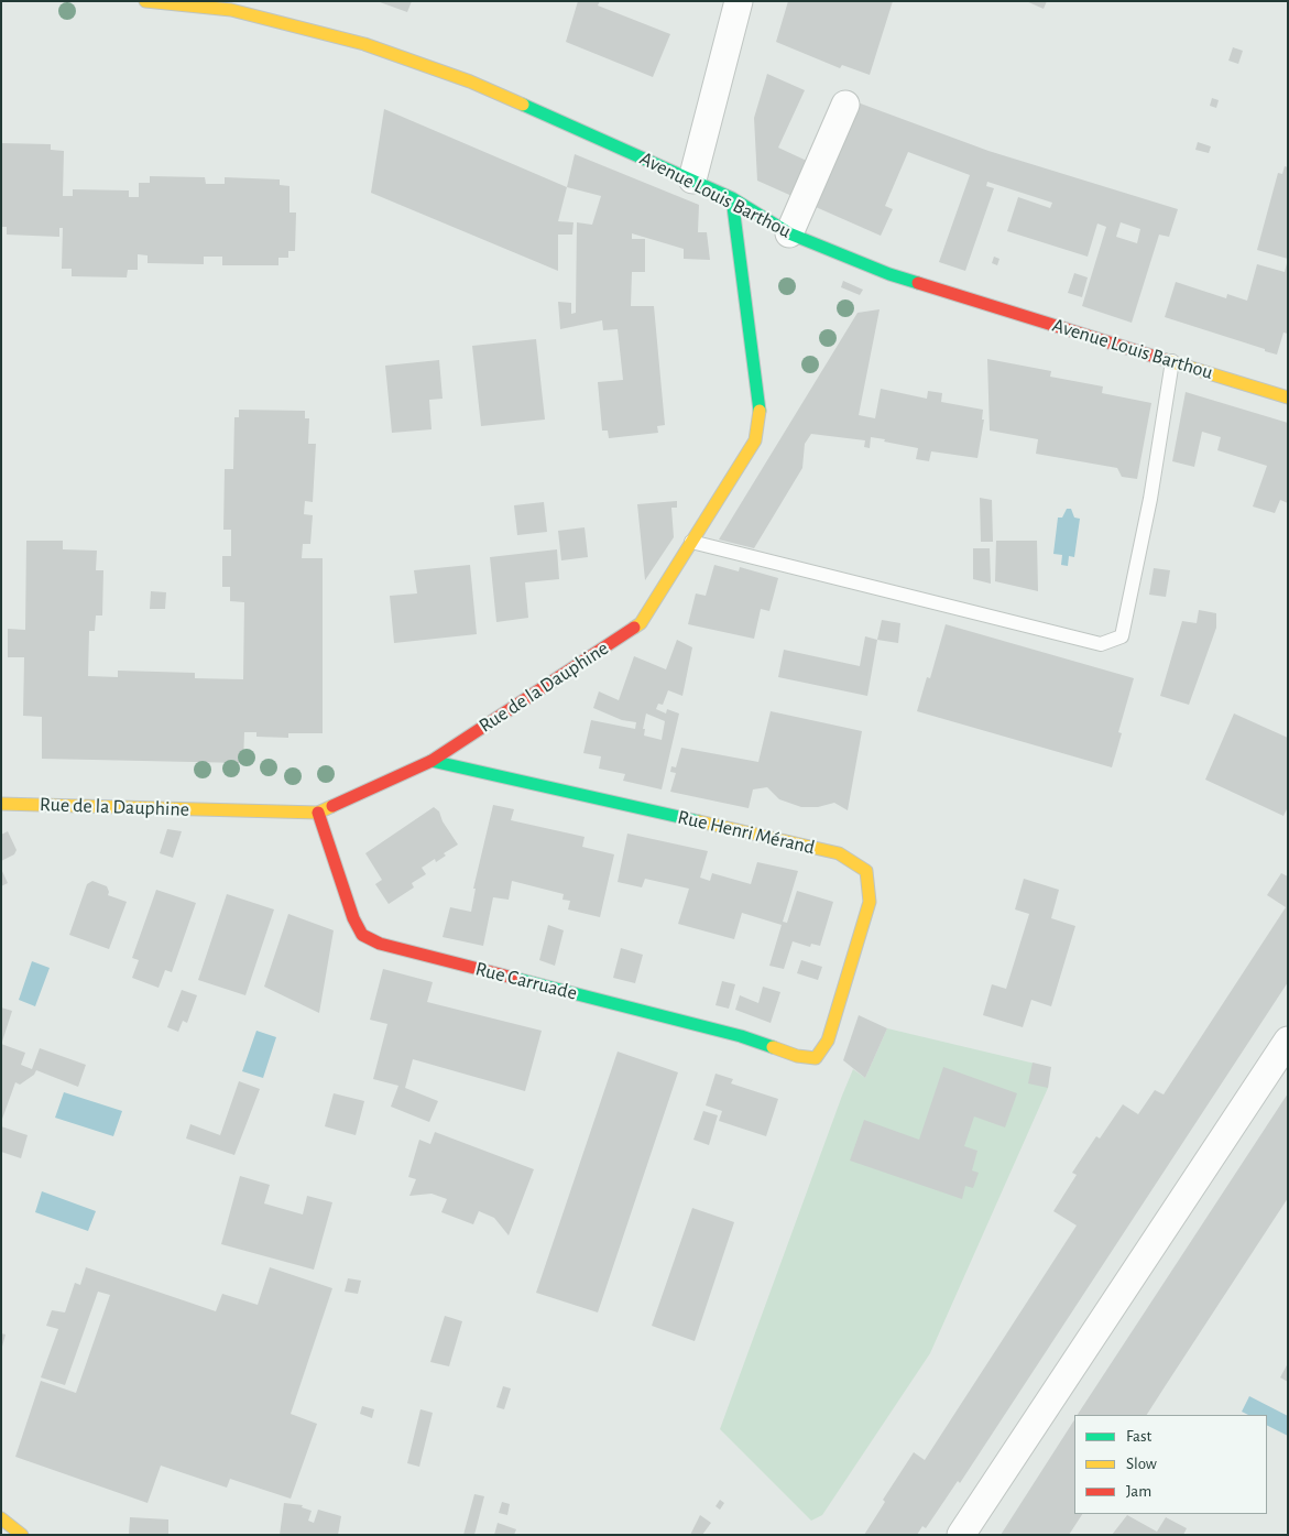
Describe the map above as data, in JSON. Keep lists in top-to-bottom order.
{
  "streets": {
    "street": [
      "Avenue Louis Barthou",
      "Rue de la Dauphine",
      "Rue Henri Mérand",
      "Rue Carruade"
    ]
  },
  "crossings": [
    ["Avenue Louis Barthou", "Rue de la Dauphine"],
    ["Rue de la Dauphine", "Rue Henri Mérand"],
    ["Rue de la Dauphine", "Rue Carruade"],
    ["Rue Henri Mérand", "Rue Carruade"]
  ],
  "legend": ["Fast", "Slow", "Jam"]
}
